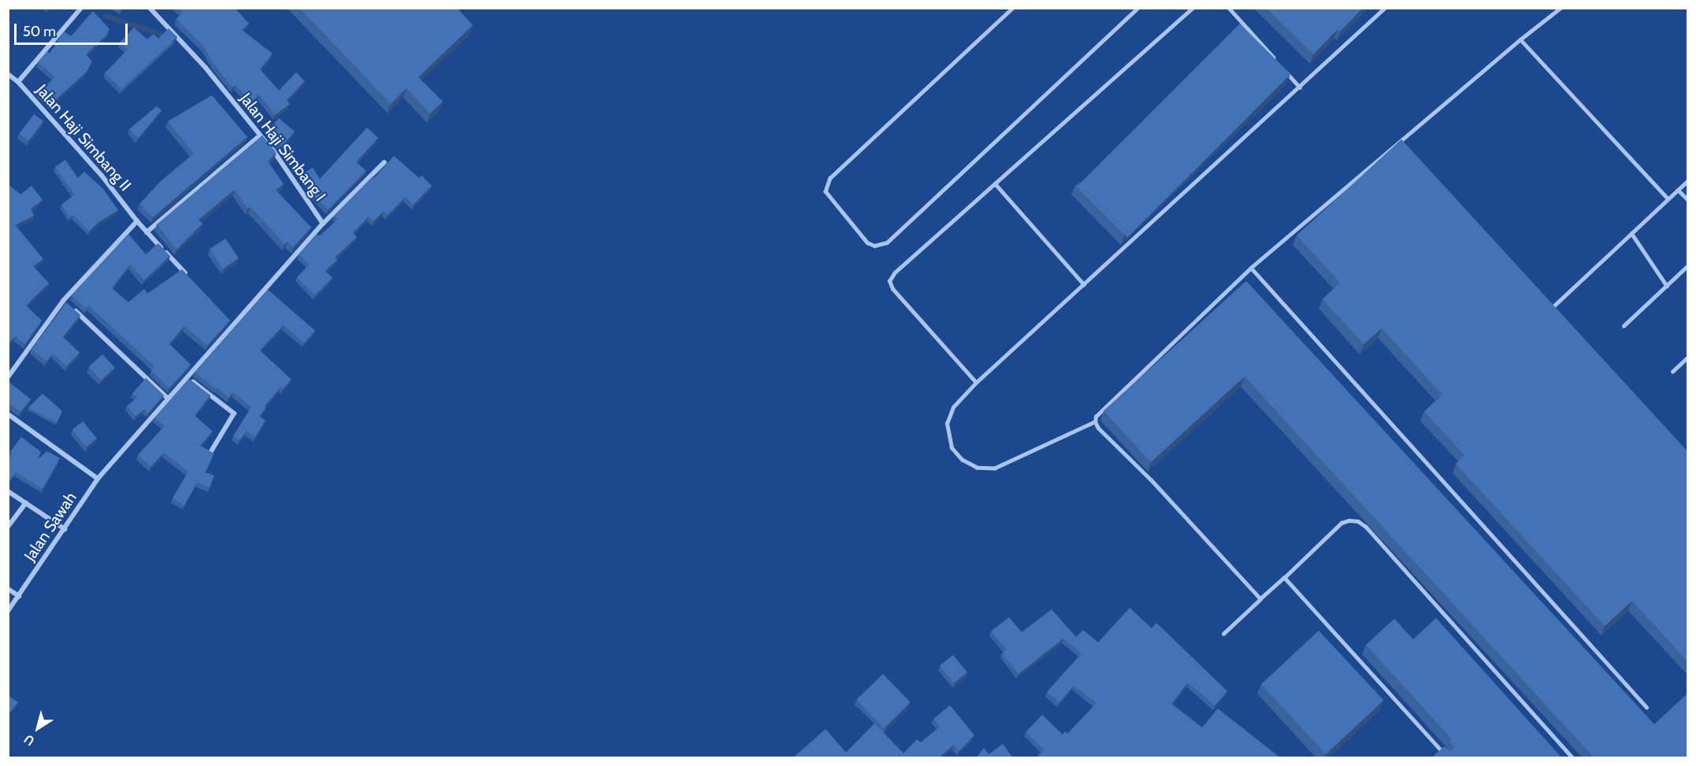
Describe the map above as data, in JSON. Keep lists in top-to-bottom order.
{
  "streets": {
    "street": ["Jalan Haji Simbang II", "Jalan Haji Simbang I", "Jalan Sawah"]
  },
  "scale_bar": "50 m",
  "north": "bottom left"
}
